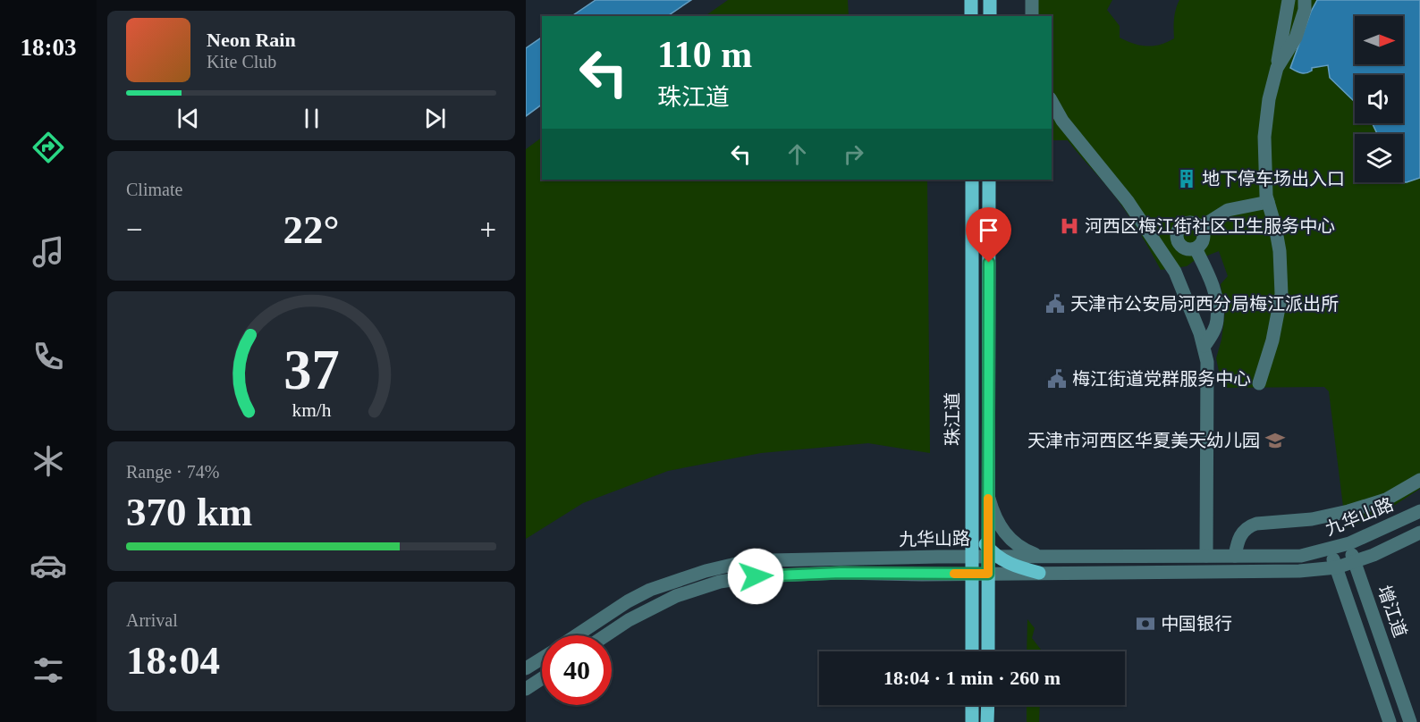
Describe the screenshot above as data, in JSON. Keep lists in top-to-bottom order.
{
  "streets": {
    "main road": ["珠江道"],
    "street": ["九华山路", "增江道"]
  },
  "crossings": [
    ["珠江道", "九华山路"],
    ["九华山路", "增江道"]
  ],
  "places": {
    "building": ["地下停车场出入口"],
    "hospital": ["河西区梅江街社区卫生服务中心"],
    "public building": ["天津市公安局河西分局梅江派出所", "梅江街道党群服务中心"],
    "school or university": ["天津市河西区华夏美天幼儿园"],
    "bank": ["中国银行"]
  },
  "north": "right",
  "page": {
    "tabs": "18:03",
    "turn": ["110 m", "珠江道"],
    "song": ["Neon Rain", "Kite Club"],
    "tile": [
      "Climate",
      ["Range · 74%", "370 km"],
      ["Arrival", "18:04"]
    ],
    "heat": ["−", "22°", "+"],
    "limit": "40",
    "trip": "18:04 · 1 min · 260 m",
    "gauge": ["37", "km/h"]
  }
}
